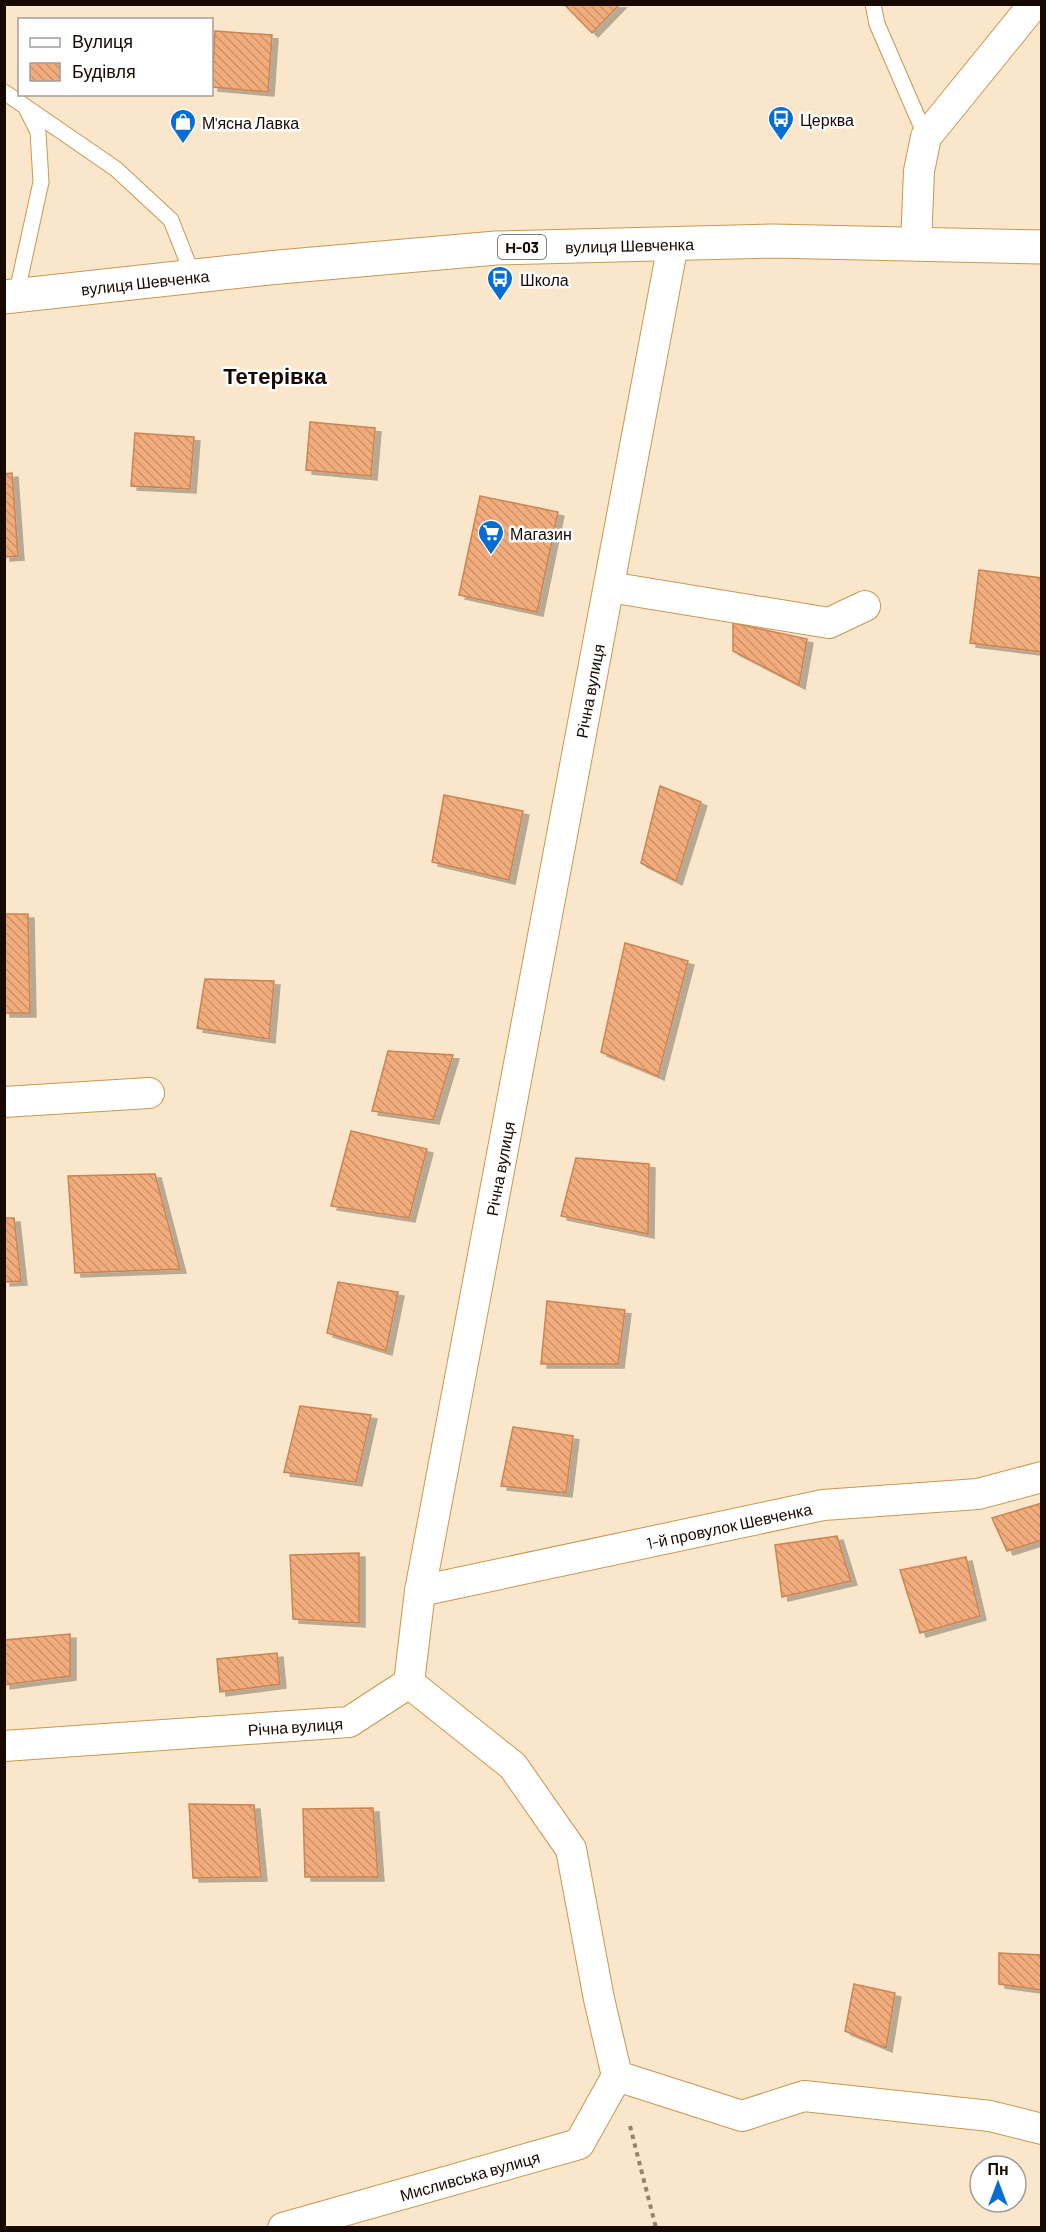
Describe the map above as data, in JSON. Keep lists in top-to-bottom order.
{
  "streets": {
    "main road": ["вулиця Шевченка", "Н-03"],
    "street": ["Річна вулиця", "1-й провулок Шевченка", "Мисливська вулиця"]
  },
  "crossings": [
    ["вулиця Шевченка", "Річна вулиця"],
    ["Річна вулиця", "1-й провулок Шевченка"]
  ],
  "districts": ["Тетерівка"],
  "places": {
    "bus stop": ["Церква", "Школа"],
    "shop": ["М'ясна Лавка"],
    "supermarket": ["Магазин"]
  },
  "legend": ["Вулиця", "Будівля"],
  "north": "top"
}
